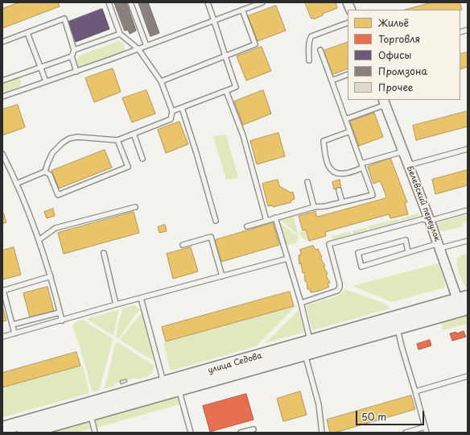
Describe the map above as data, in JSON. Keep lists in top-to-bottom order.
{
  "streets": {
    "main road": ["улица Седова"],
    "street": ["Белевский переулок"]
  },
  "crossings": [
    ["Белевский переулок", "улица Седова"]
  ],
  "legend": [
    "Жильё",
    "Торговля",
    "Офисы",
    "Промзона",
    "Прочее"
  ],
  "scale_bar": "50 m"
}
